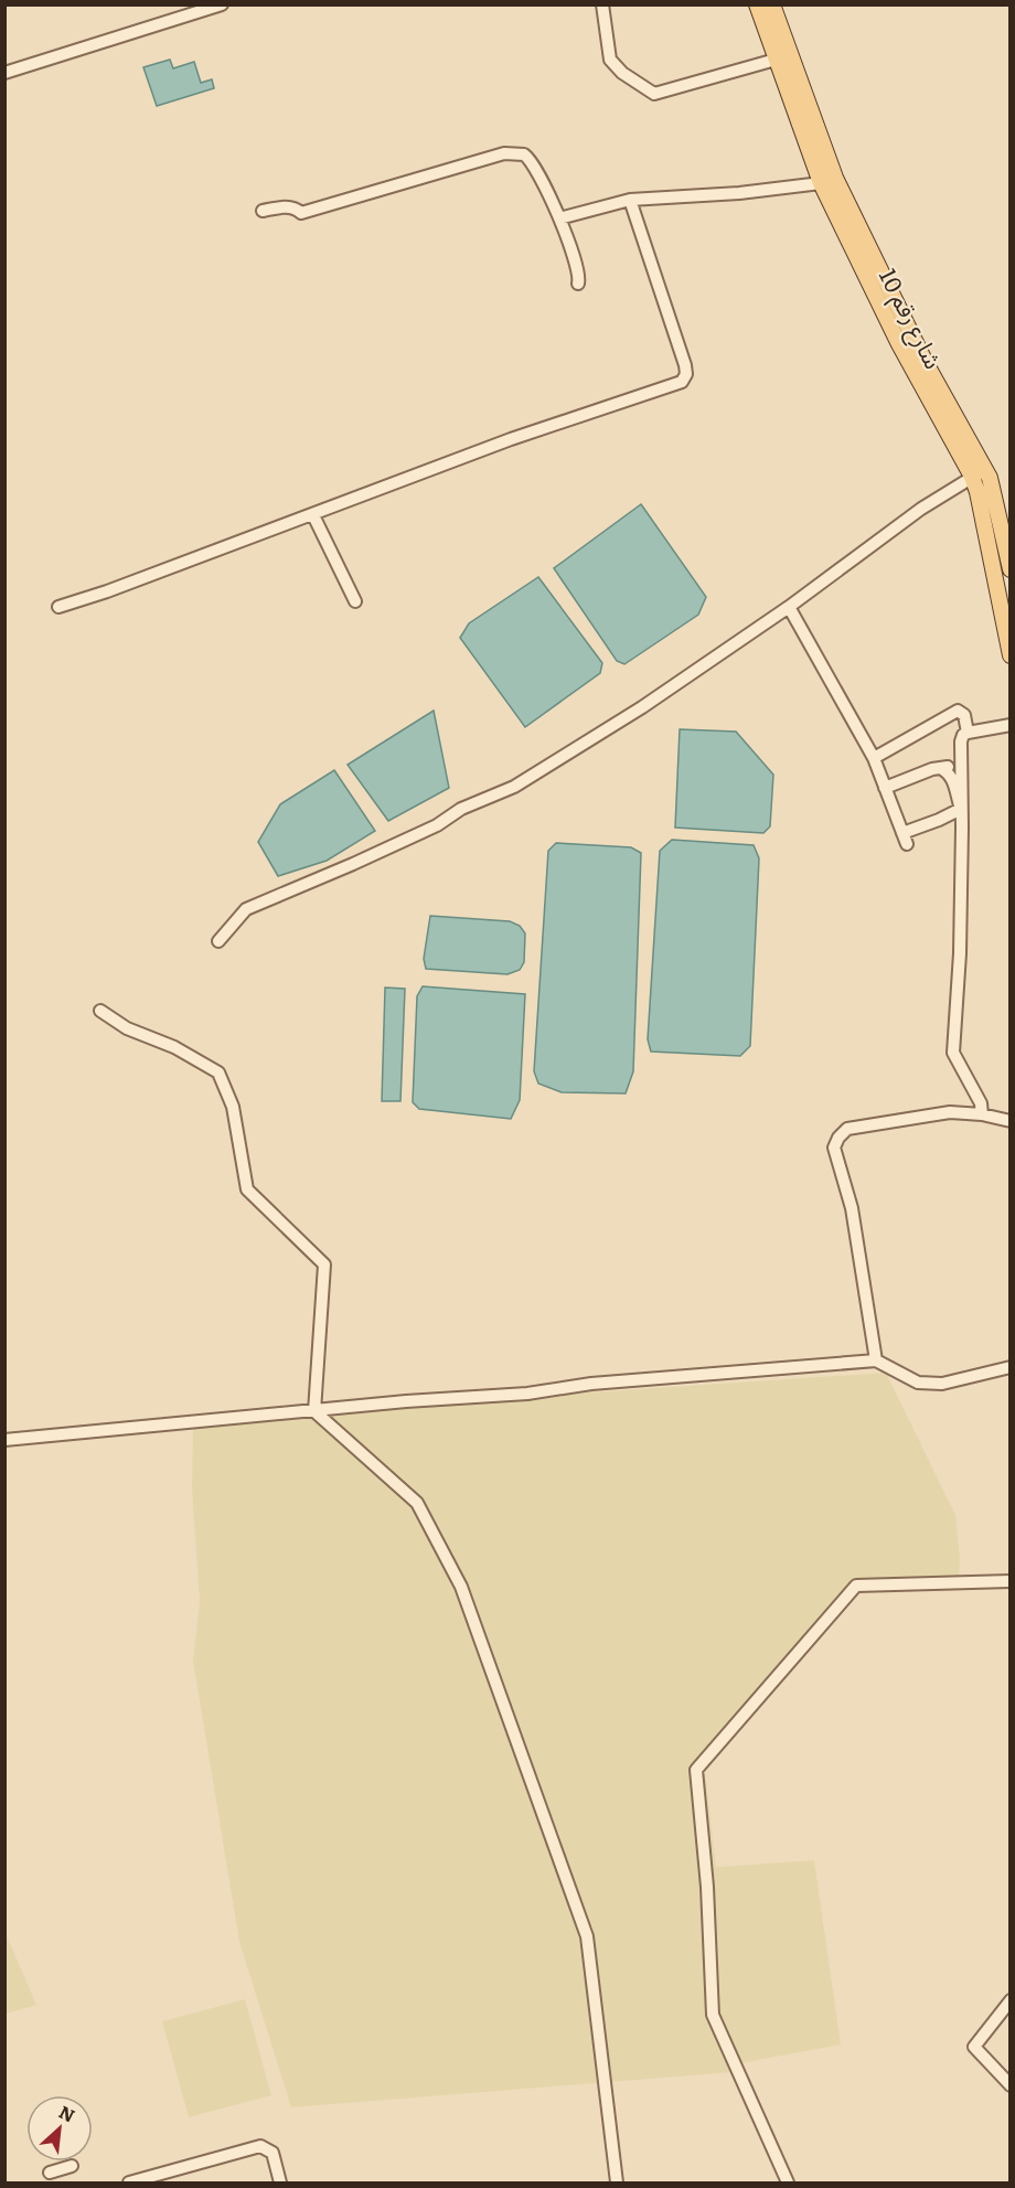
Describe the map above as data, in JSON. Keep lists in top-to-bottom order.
{
  "streets": {
    "main road": ["شارع رقم 10"]
  },
  "north": "top right"
}
